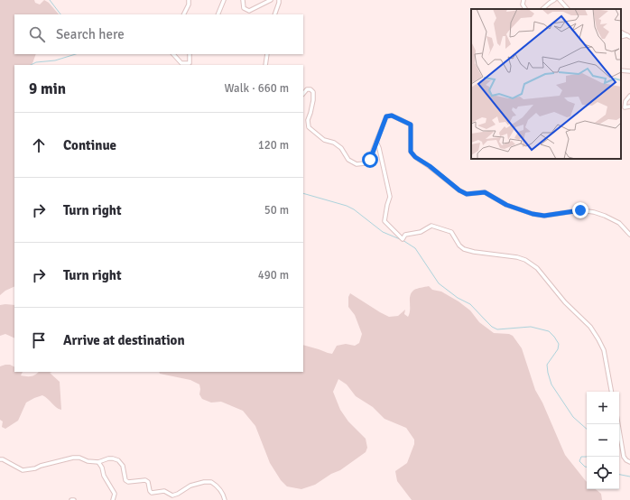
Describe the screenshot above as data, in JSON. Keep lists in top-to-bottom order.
{
  "page": {
    "search": "Search here",
    "heading": ["9 min", "Walk · 660 m"],
    "list": [
      ["Continue", "120 m"],
      ["Turn right", "50 m"],
      ["Turn right", "490 m"],
      "Arrive at destination"
    ],
    "map_buttons": ["+", "−"]
  }
}
